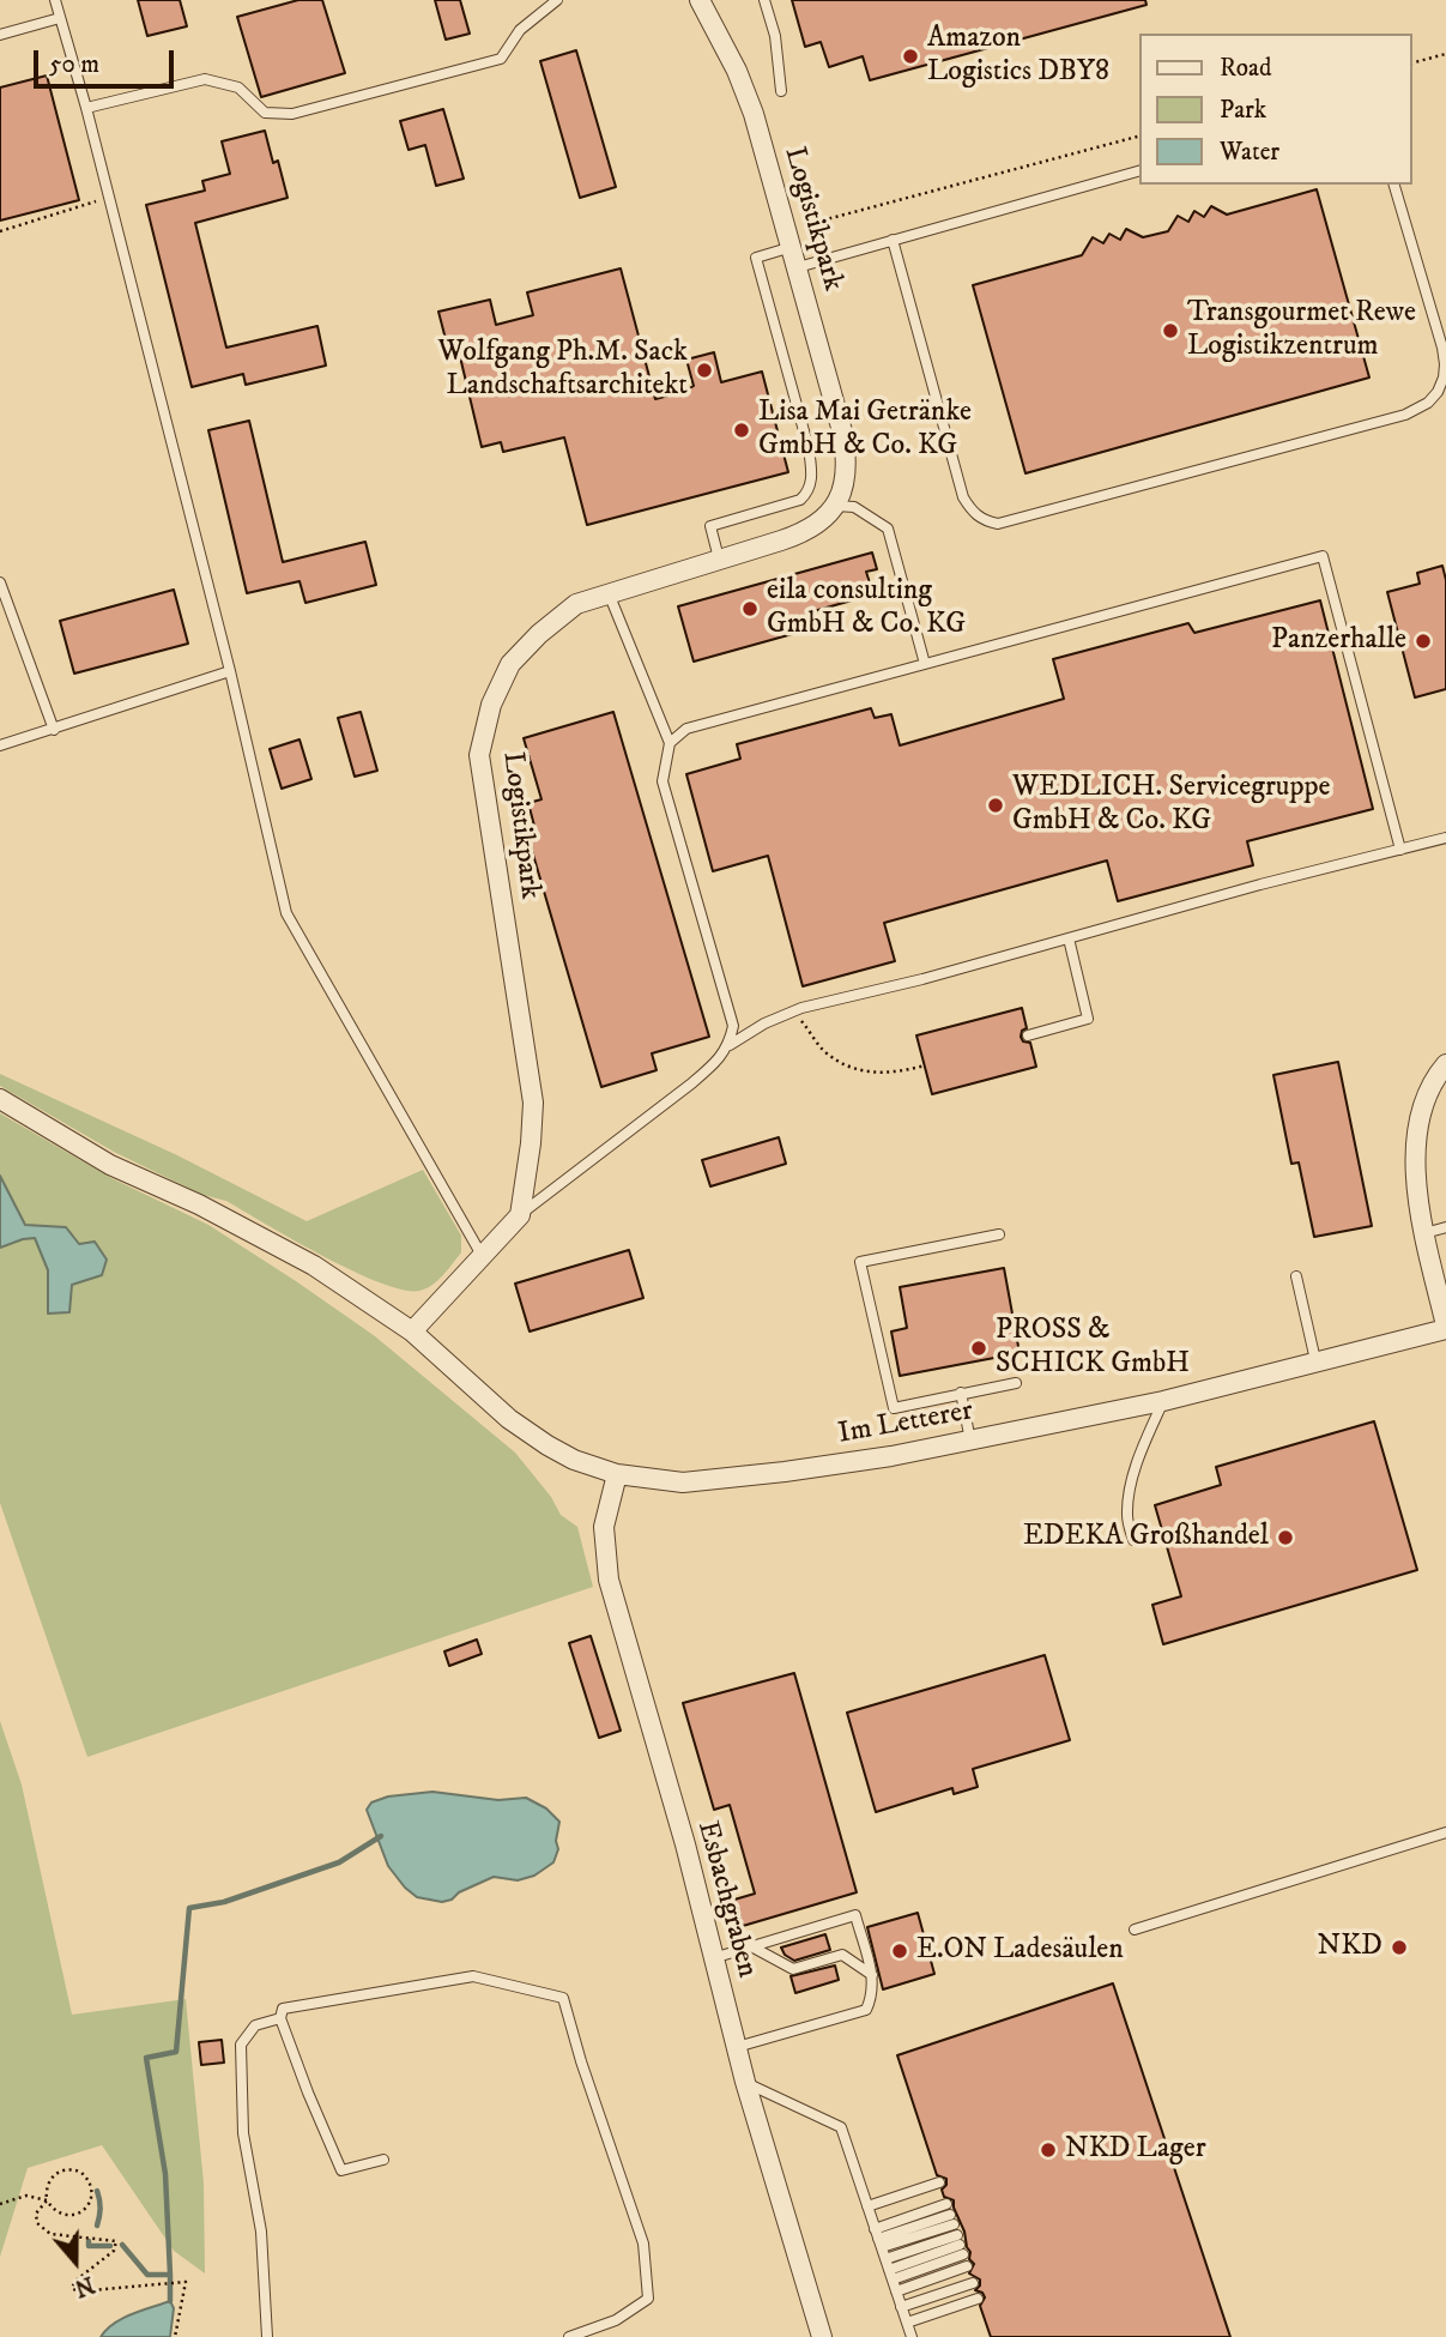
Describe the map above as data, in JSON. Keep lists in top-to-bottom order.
{
  "streets": {
    "street": ["Logistikpark", "Im Letterer", "Esbachgraben"]
  },
  "crossings": [
    ["Im Letterer", "Esbachgraben"]
  ],
  "places": [
    "Amazon Logistics DBY8",
    "Transgourmet Rewe Logistikzentrum",
    "Wolfgang Ph.M. Sack Landschaftsarchitekt",
    "Lisa Mai Getränke GmbH & Co. KG",
    "eila consulting GmbH & Co. KG",
    "Panzerhalle",
    "WEDLICH. Servicegruppe GmbH & Co. KG",
    "PROSS & SCHICK GmbH",
    "EDEKA Großhandel",
    "NKD",
    "E.ON Ladesäulen",
    "NKD Lager"
  ],
  "legend": ["Road", "Park", "Water"],
  "scale_bar": "50 m",
  "north": "bottom"
}
